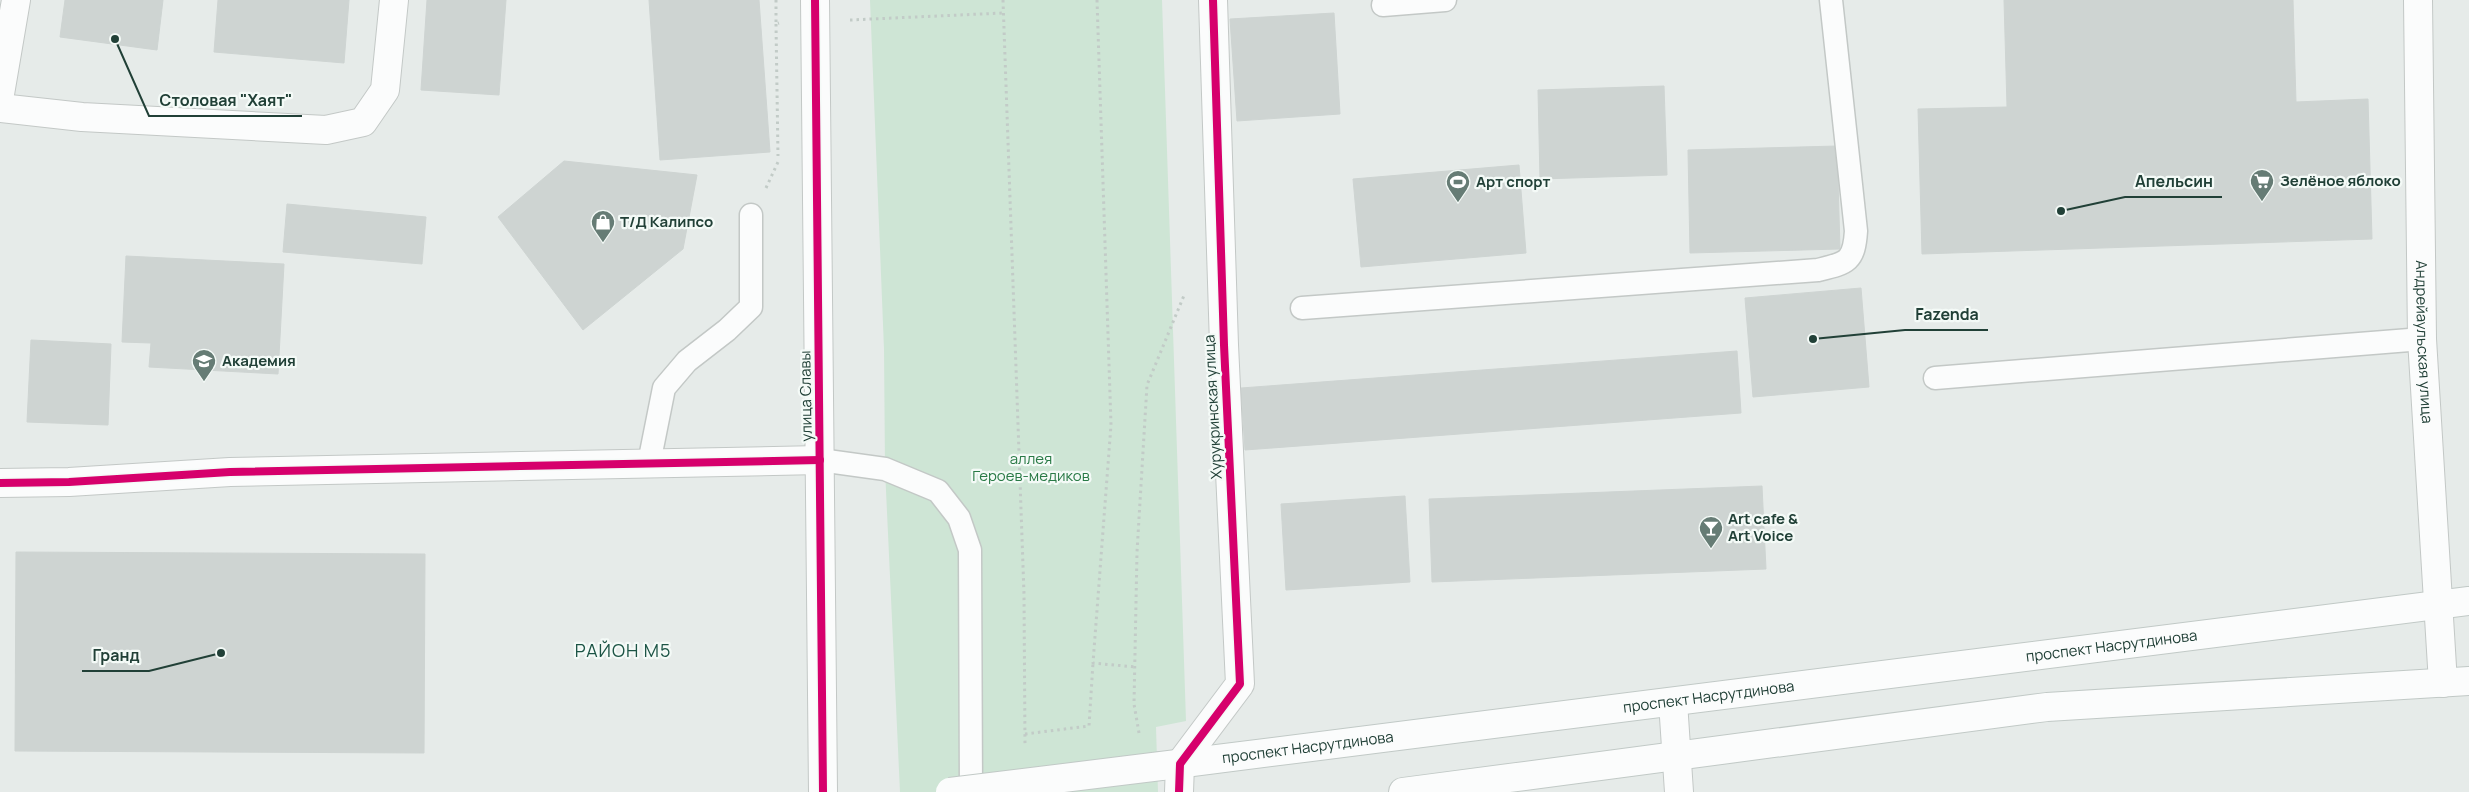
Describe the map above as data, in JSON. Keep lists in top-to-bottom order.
{
  "streets": {
    "street": [
      "Андрейаульская улица",
      "улица Славы",
      "Хурукринская улица",
      "проспект Насрутдинова"
    ]
  },
  "crossings": [
    ["Андрейаульская улица", "проспект Насрутдинова"],
    ["Хурукринская улица", "проспект Насрутдинова"]
  ],
  "districts": ["РАЙОН М5"],
  "parks": ["аллея Героев-медиков"],
  "places": {
    "other": [
      "Столовая \"Хаят\"",
      "Апельсин",
      "Fazenda",
      "Гранд"
    ],
    "supermarket": ["Зелёное яблоко"],
    "sports": ["Арт спорт"],
    "shop": ["Т/Д Калипсо"],
    "school or university": ["Академия"],
    "bar": ["Art cafe & Art Voice"]
  }
}
